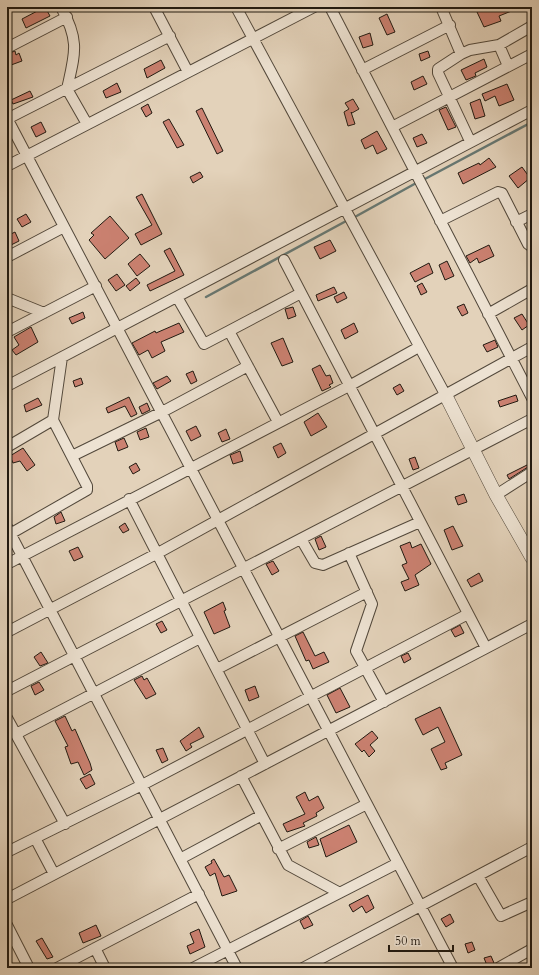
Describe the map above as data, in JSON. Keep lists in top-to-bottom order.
{
  "scale_bar": "50 m"
}
